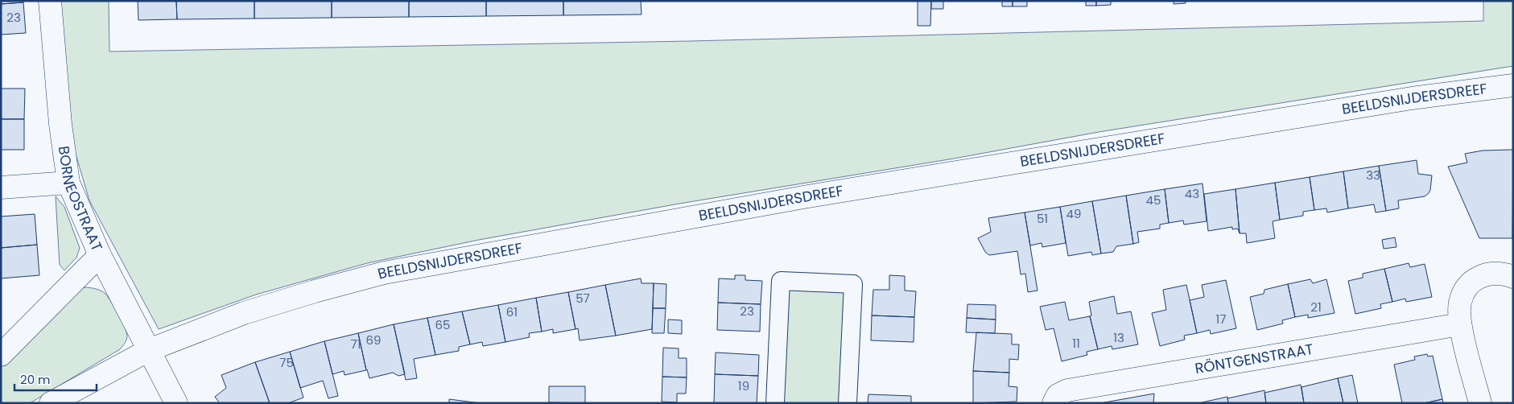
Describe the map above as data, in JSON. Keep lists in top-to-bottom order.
{
  "streets": {
    "street": ["BEELDSNIJDERSDREEF", "BORNEOSTRAAT", "RÖNTGENSTRAAT"]
  },
  "house_numbers": [
    "23",
    "33",
    "43",
    "45",
    "49",
    "51",
    "57",
    "21",
    "23",
    "61",
    "17",
    "65",
    "13",
    "69",
    "11",
    "71",
    "75",
    "19"
  ],
  "scale_bar": "20 m"
}
